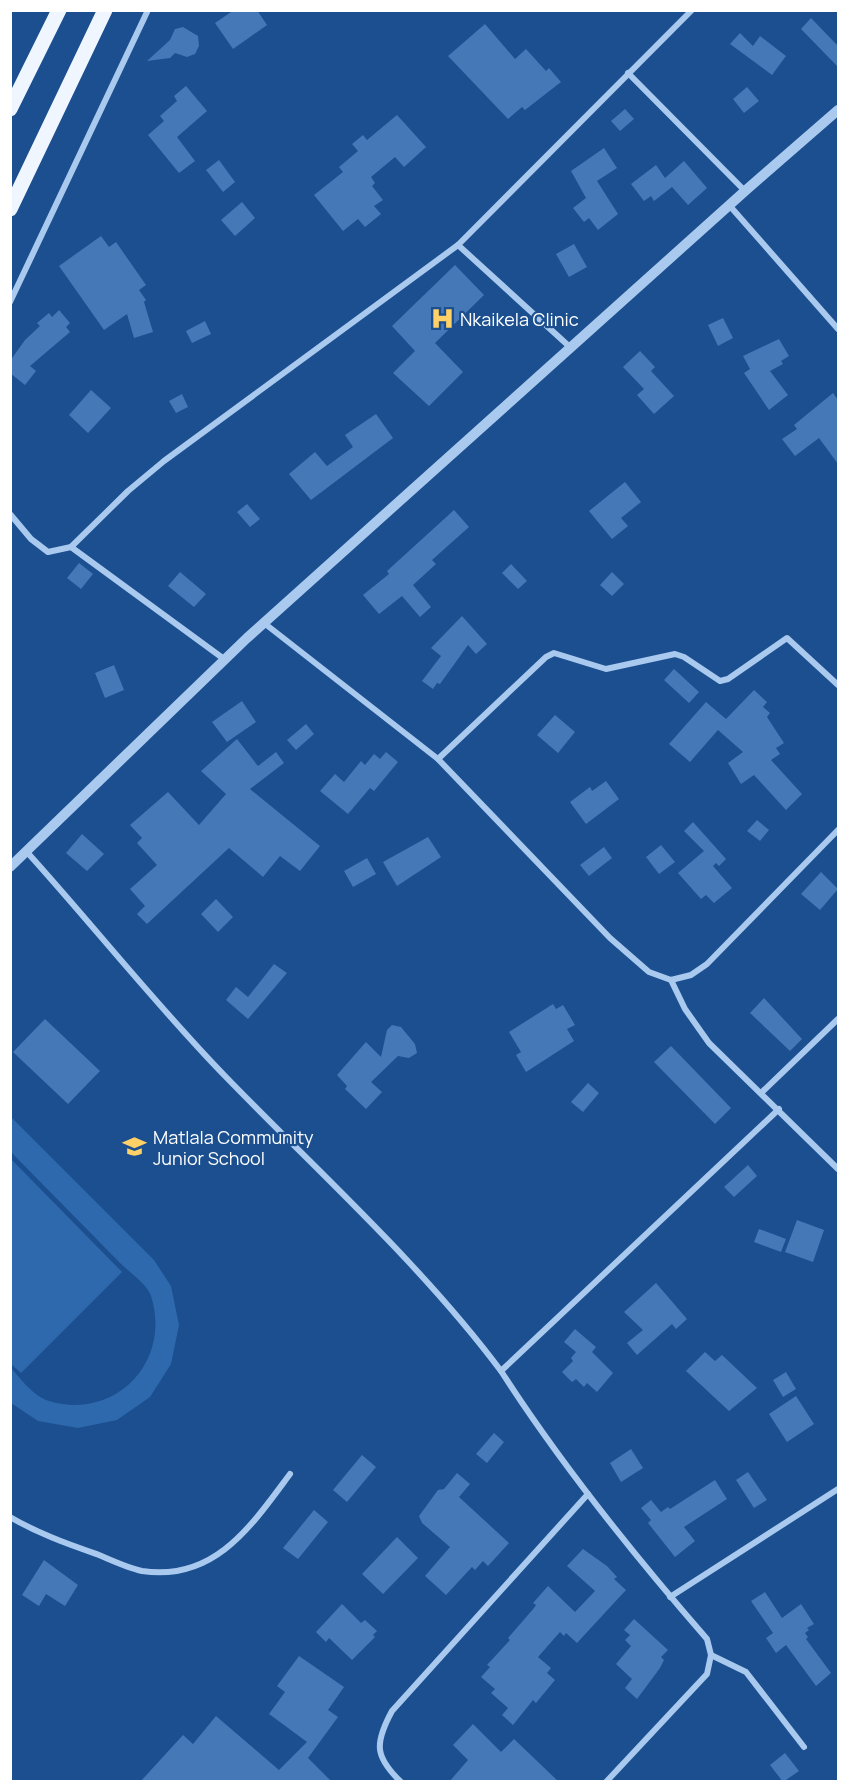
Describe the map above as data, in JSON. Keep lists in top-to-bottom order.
{
  "places": {
    "hospital": ["Nkaikela Clinic"],
    "school or university": ["Matlala Community Junior School"]
  }
}
